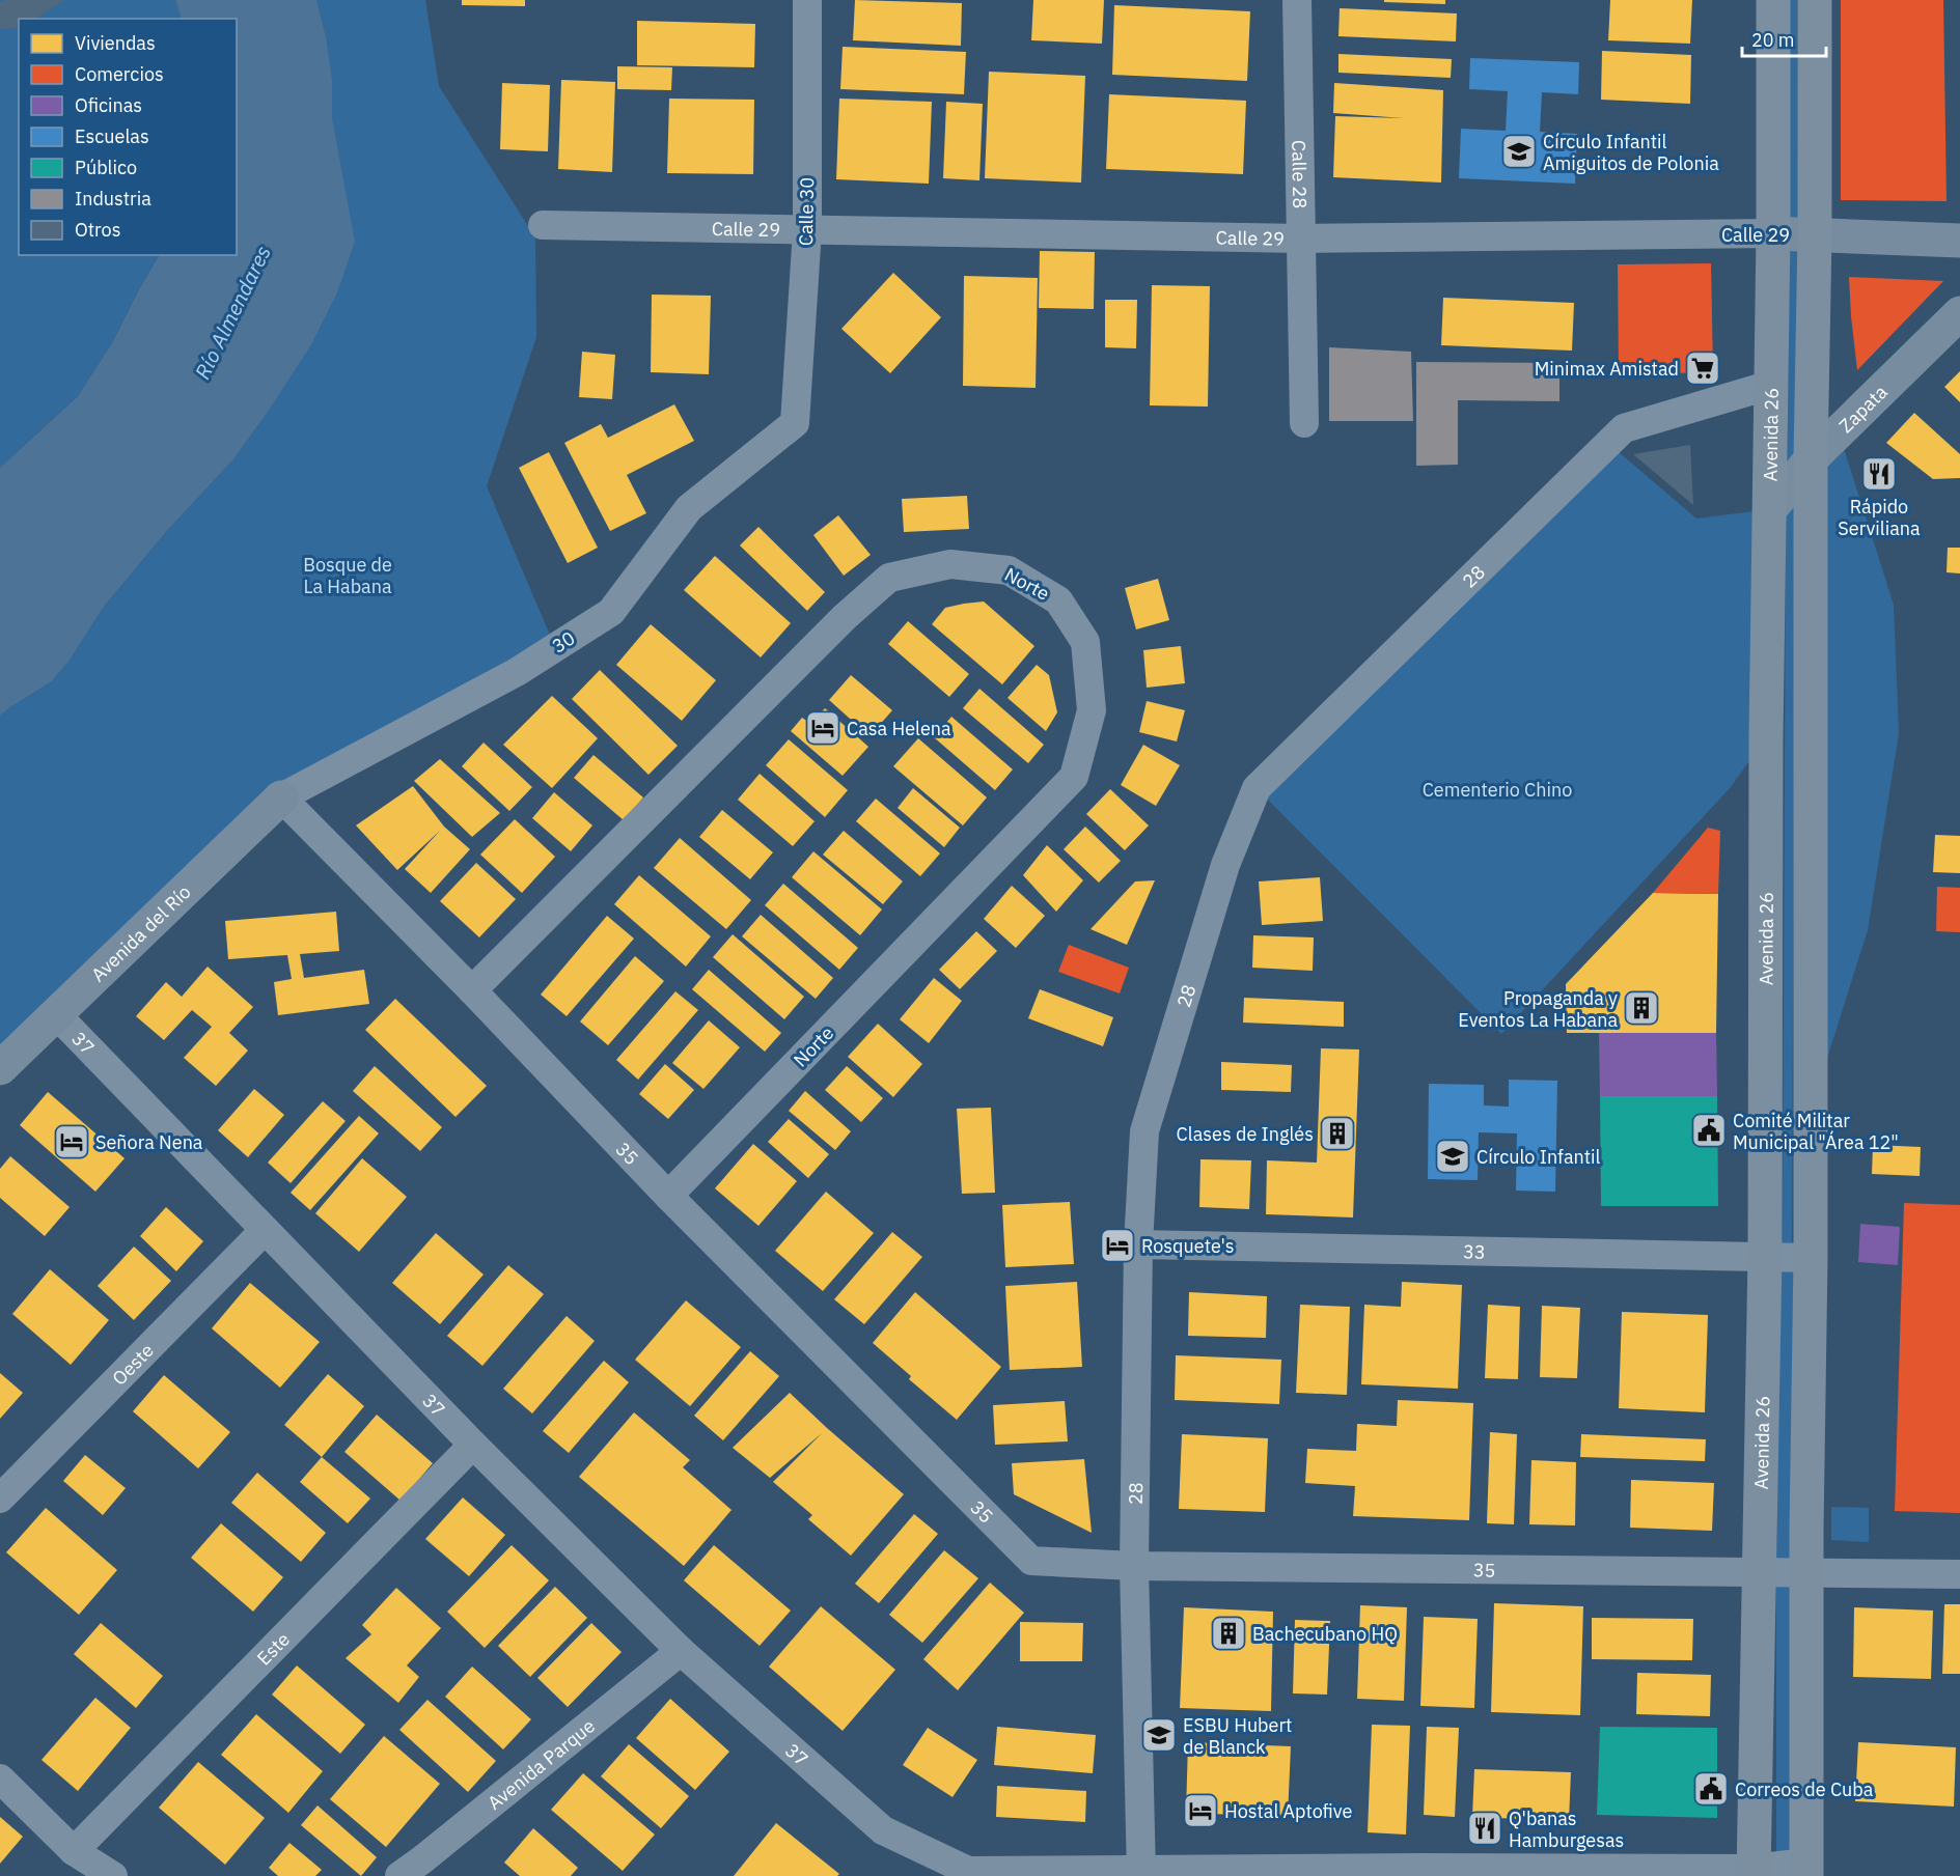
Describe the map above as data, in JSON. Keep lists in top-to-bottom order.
{
  "streets": {
    "main road": [
      "Calle 29",
      "Zapata",
      "Avenida 26",
      "Avenida del Río"
    ],
    "street": [
      "Calle 28",
      "Calle 30",
      "28",
      "Norte",
      "30",
      "37",
      "35",
      "33",
      "Oeste",
      "Este",
      "Avenida Parque"
    ]
  },
  "crossings": [
    ["Calle 28", "Calle 29"],
    ["Calle 30", "Calle 29"],
    ["Calle 30", "30"],
    ["Calle 29", "Avenida 26"],
    ["Zapata", "Avenida 26"],
    ["Avenida 26", "28"],
    ["Avenida 26", "37"],
    ["Avenida 26", "35"],
    ["Avenida 26", "33"],
    ["28", "37"],
    ["28", "35"],
    ["28", "33"],
    ["Norte", "35"],
    ["30", "Avenida del Río"],
    ["30", "35"],
    ["Avenida del Río", "37"],
    ["Avenida del Río", "35"],
    ["37", "Oeste"],
    ["37", "Este"],
    ["37", "Avenida Parque"]
  ],
  "water": ["Río Almendares"],
  "parks": ["Bosque de La Habana", "Cementerio Chino"],
  "places": {
    "school or university": ["Círculo Infantil Amiguitos de Polonia", "Círculo Infantil", "ESBU Hubert de Blanck"],
    "supermarket": ["Minimax Amistad"],
    "restaurant": ["Rápido Serviliana", "Q'banas Hamburgesas"],
    "hotel": [
      "Casa Helena",
      "Señora Nena",
      "Rosquete's",
      "Hostal Aptofive"
    ],
    "building": ["Propaganda y Eventos La Habana", "Clases de Inglés", "Bachecubano HQ"],
    "public building": ["Comité Militar Municipal \"Área 12\"", "Correos de Cuba"]
  },
  "legend": [
    "Viviendas",
    "Comercios",
    "Oficinas",
    "Escuelas",
    "Público",
    "Industria",
    "Otros"
  ],
  "scale_bar": "20 m"
}
